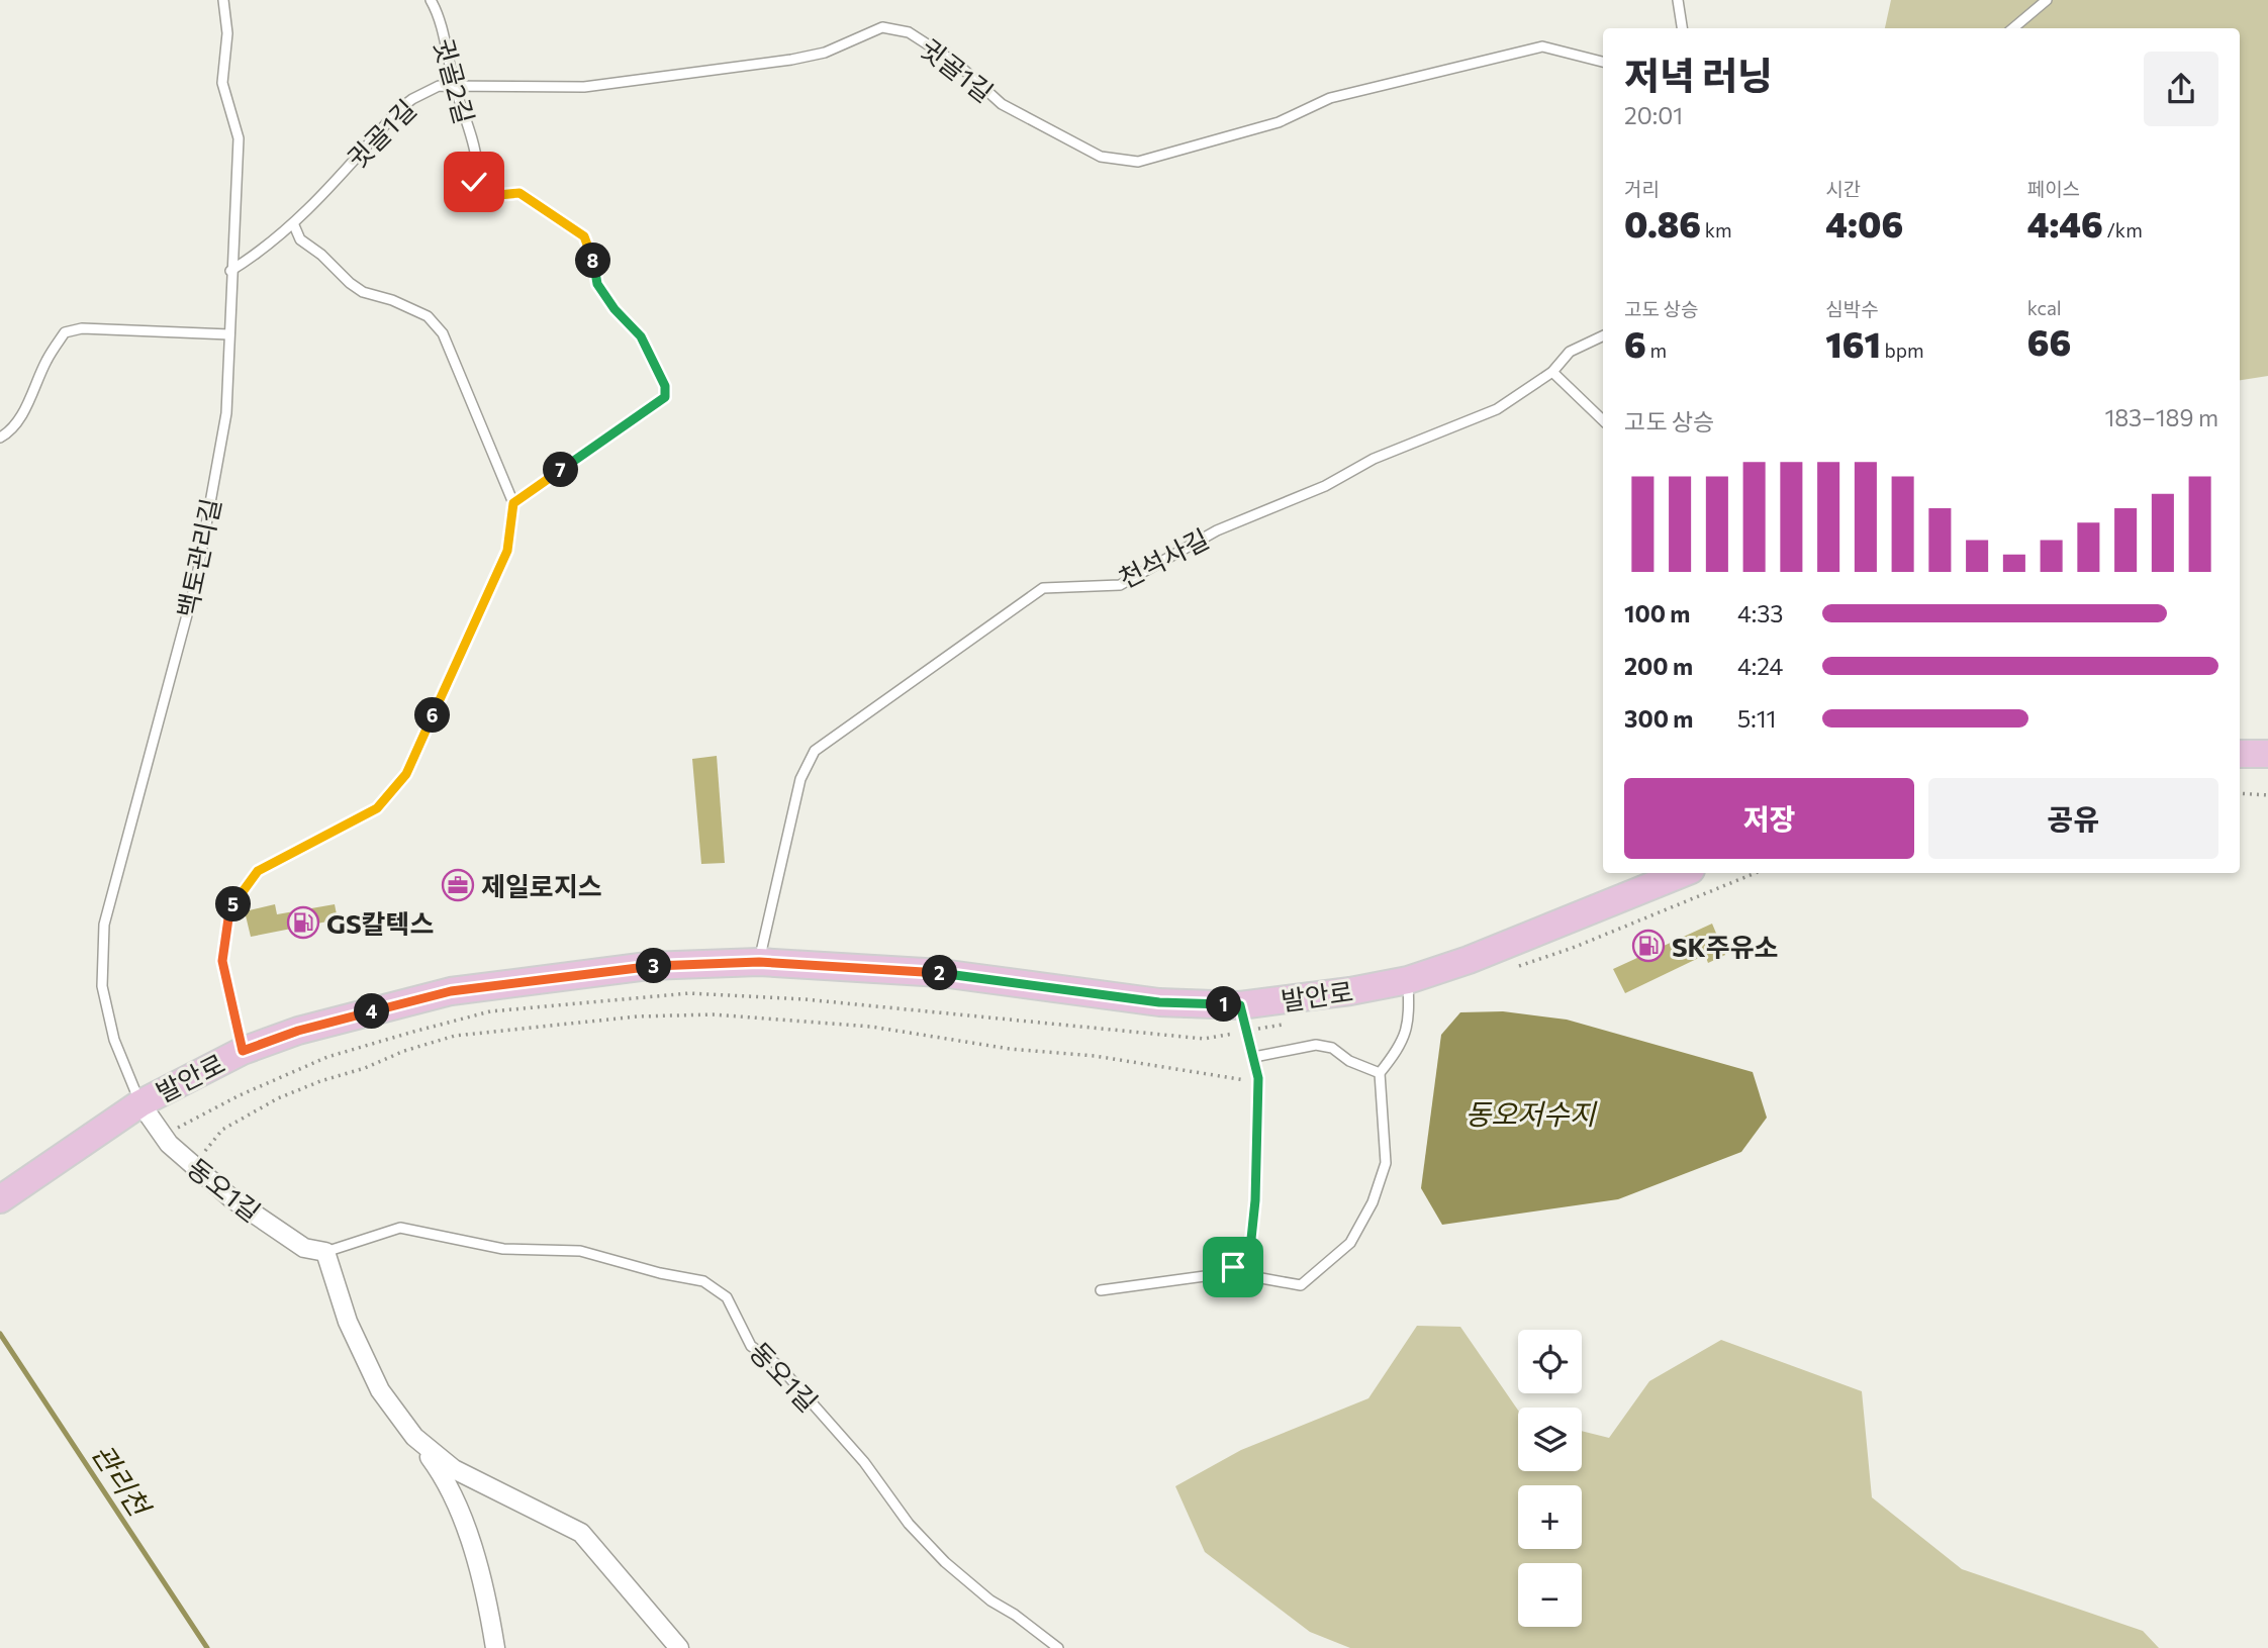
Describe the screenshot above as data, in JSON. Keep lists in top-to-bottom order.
{
  "streets": {
    "main road": ["발안로"],
    "street": ["동오1길"],
    "lane": [
      "귓골1길",
      "귓골2길",
      "백토관리길",
      "천석사길"
    ]
  },
  "crossings": [
    ["귓골1길", "귓골2길"],
    ["귓골1길", "백토관리길"],
    ["백토관리길", "발안로"],
    ["백토관리길", "동오1길"],
    ["천석사길", "발안로"],
    ["발안로", "동오1길"]
  ],
  "water": ["동오저수지", "관리천"],
  "places": {
    "office": ["제일로지스"],
    "fuel station": ["GS칼텍스", "SK주유소"]
  },
  "page": {
    "heading": ["저녁 러닝", "20:01"],
    "stats": [
      ["거리", "0.86 km"],
      ["시간", "4:06"],
      ["페이스", "4:46 /km"],
      ["고도 상승", "6 m"],
      ["심박수", "161 bpm"],
      ["kcal", "66"]
    ],
    "pins": [
      "8",
      "7",
      "6",
      "5",
      "3",
      "2",
      "1",
      "4"
    ],
    "chart": ["고도 상승", "183–189 m"],
    "list": [
      {
        "name": "100 m",
        "note": "4:33"
      },
      {
        "name": "200 m",
        "note": "4:24"
      },
      {
        "name": "300 m",
        "note": "5:11"
      }
    ],
    "buttons": ["저장", "공유"],
    "map_buttons": ["+", "−"]
  }
}
